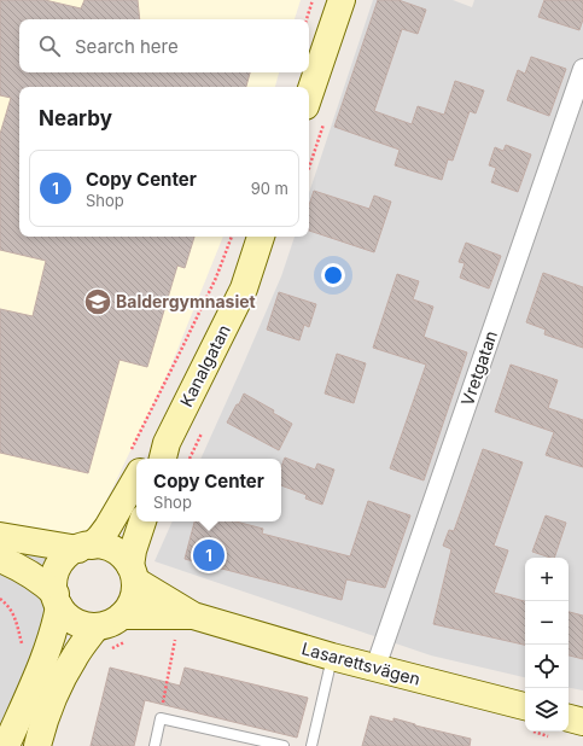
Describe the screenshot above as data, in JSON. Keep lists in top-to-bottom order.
{
  "streets": {
    "main road": ["Kanalgatan", "Lasarettsvägen"],
    "street": ["Vretgatan"]
  },
  "crossings": [
    ["Kanalgatan", "Lasarettsvägen"],
    ["Vretgatan", "Lasarettsvägen"]
  ],
  "places": {
    "school or university": ["Baldergymnasiet"]
  },
  "page": {
    "search": "Search here",
    "heading": "Nearby",
    "list": [
      {
        "mark": "1",
        "name": "Copy Center",
        "note": "Shop",
        "value": "90 m"
      }
    ],
    "popup": ["Copy Center", "Shop"],
    "pins": "1",
    "map_buttons": ["+", "−"]
  }
}
